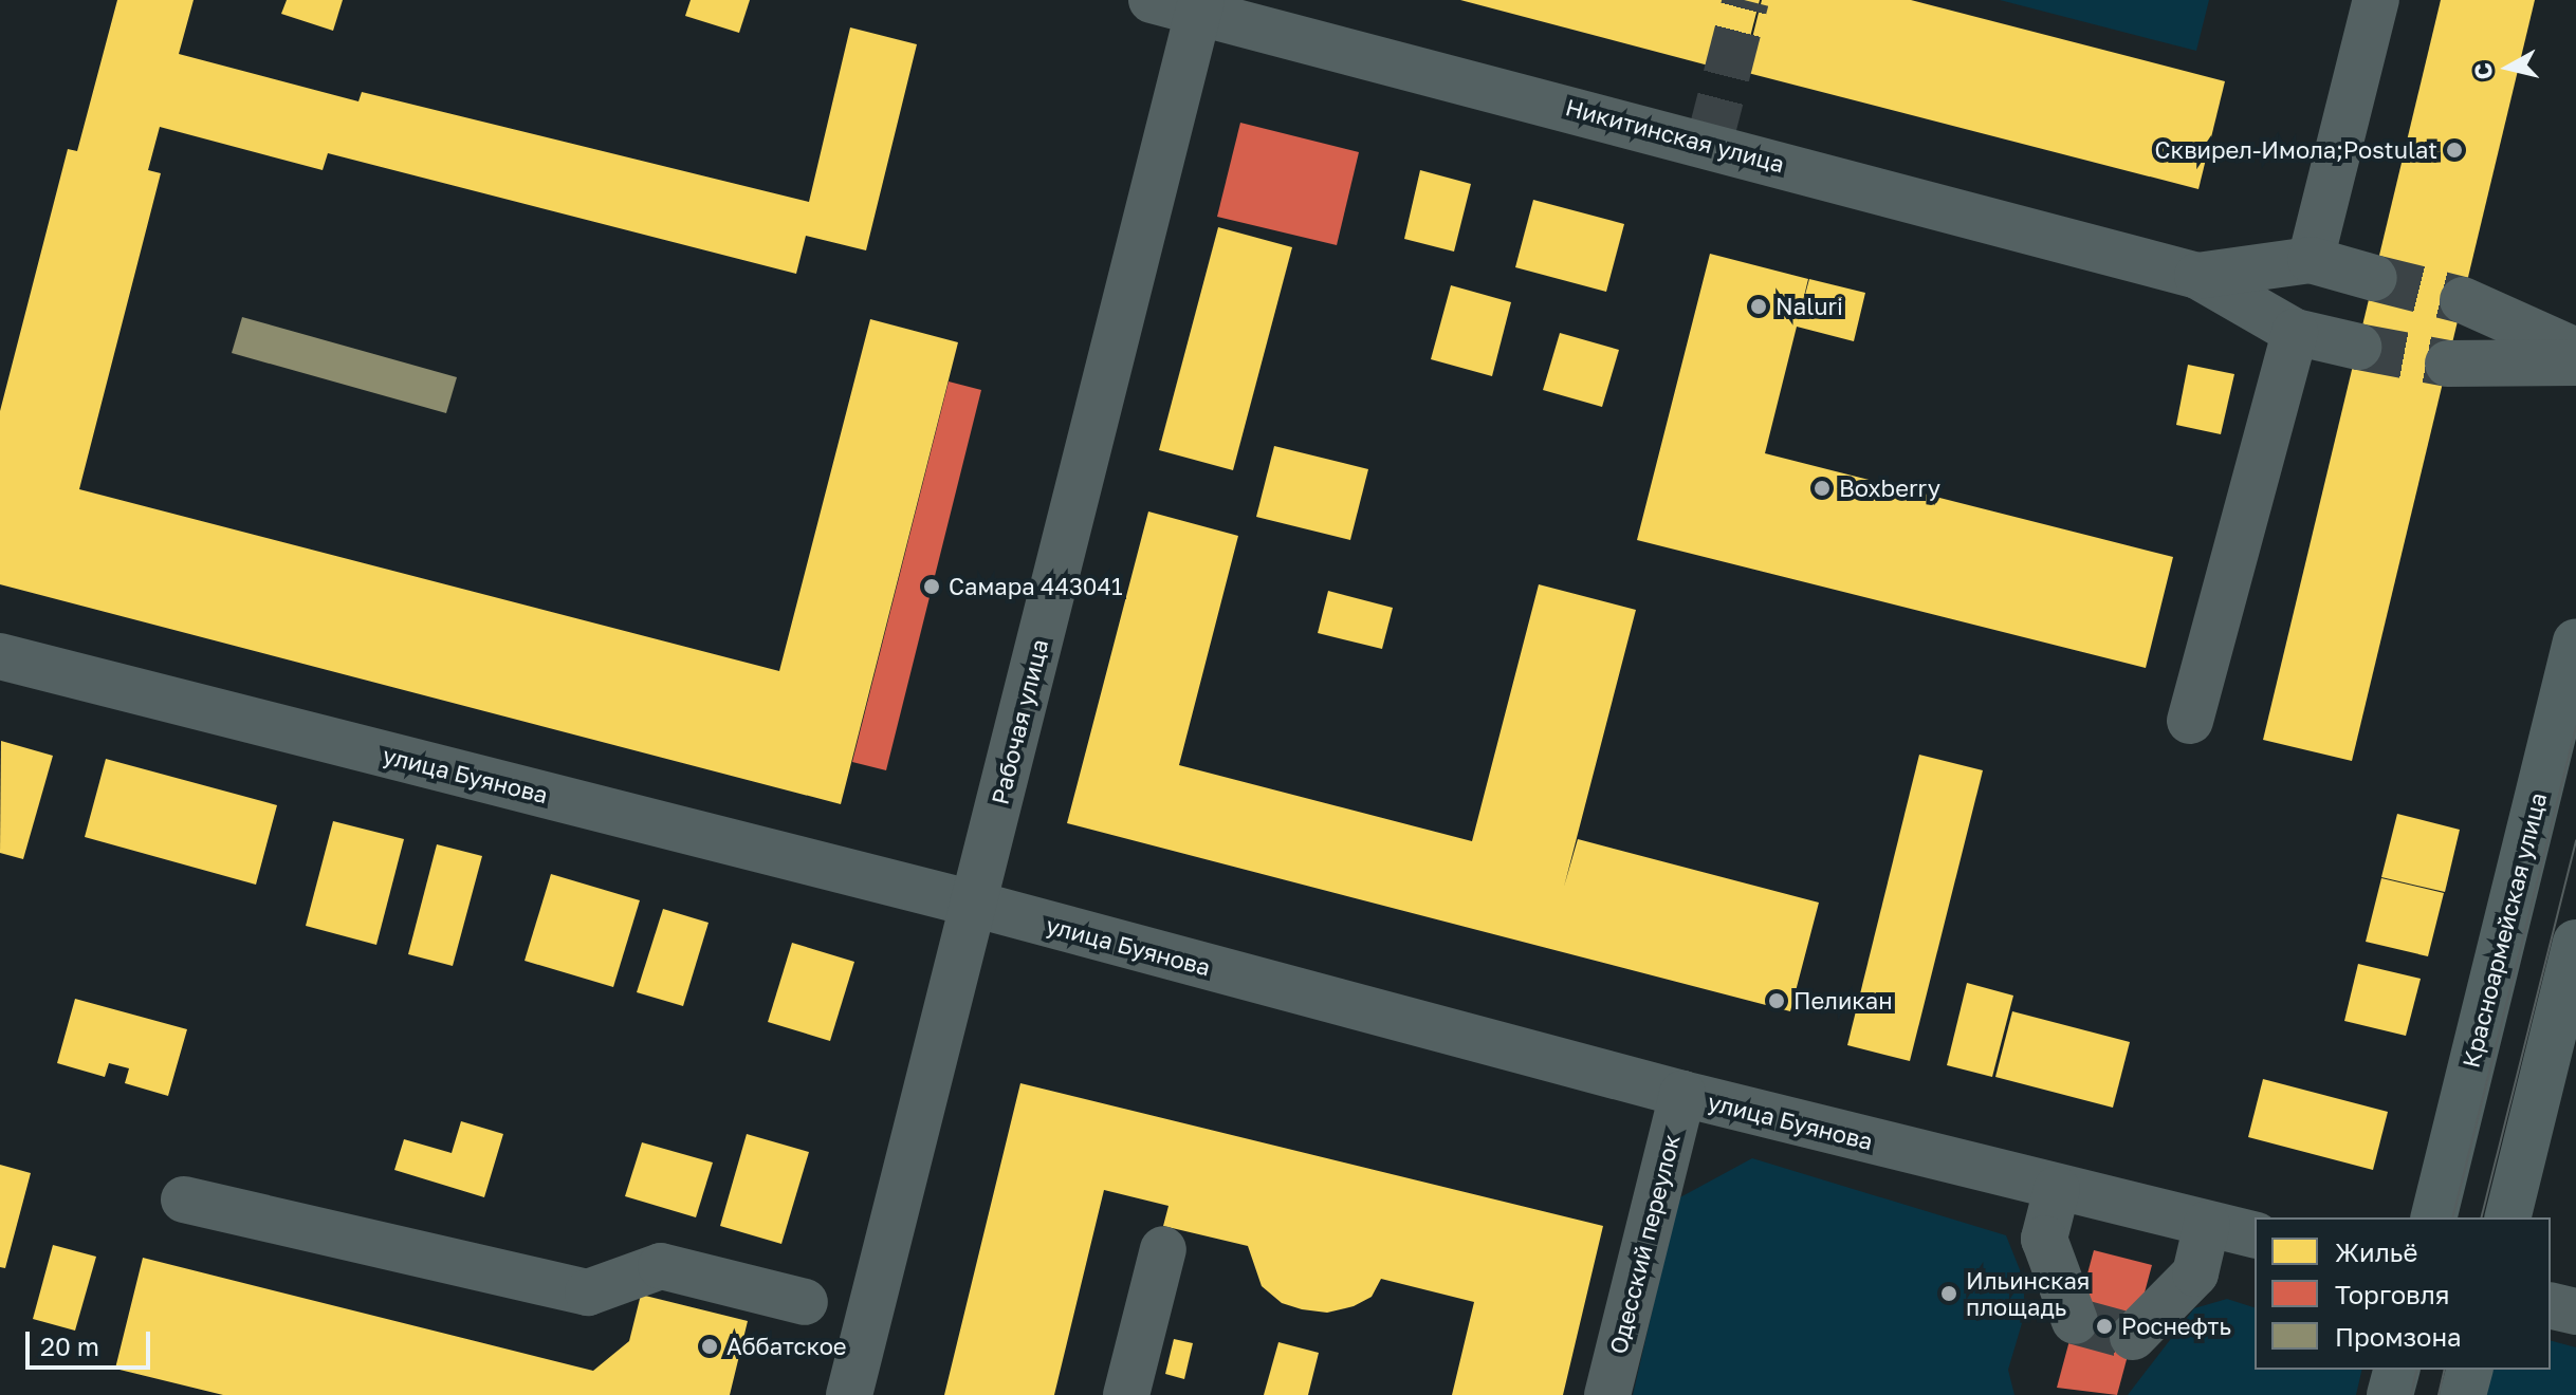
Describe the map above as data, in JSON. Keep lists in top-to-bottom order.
{
  "streets": {
    "main road": ["Красноармейская улица"],
    "street": [
      "Никитинская улица",
      "Рабочая улица",
      "улица Буянова",
      "Одесский переулок"
    ]
  },
  "crossings": [
    ["Никитинская улица", "Рабочая улица"],
    ["Рабочая улица", "улица Буянова"],
    ["улица Буянова", "Одесский переулок"]
  ],
  "places": [
    "Сквирел-Имола;Postulat",
    "Naluri",
    "Boxberry",
    "Самара 443041",
    "Пеликан",
    "Ильинская площадь",
    "Роснефть",
    "Аббатское"
  ],
  "legend": ["Жильё", "Торговля", "Промзона"],
  "scale_bar": "20 m",
  "north": "left"
}
